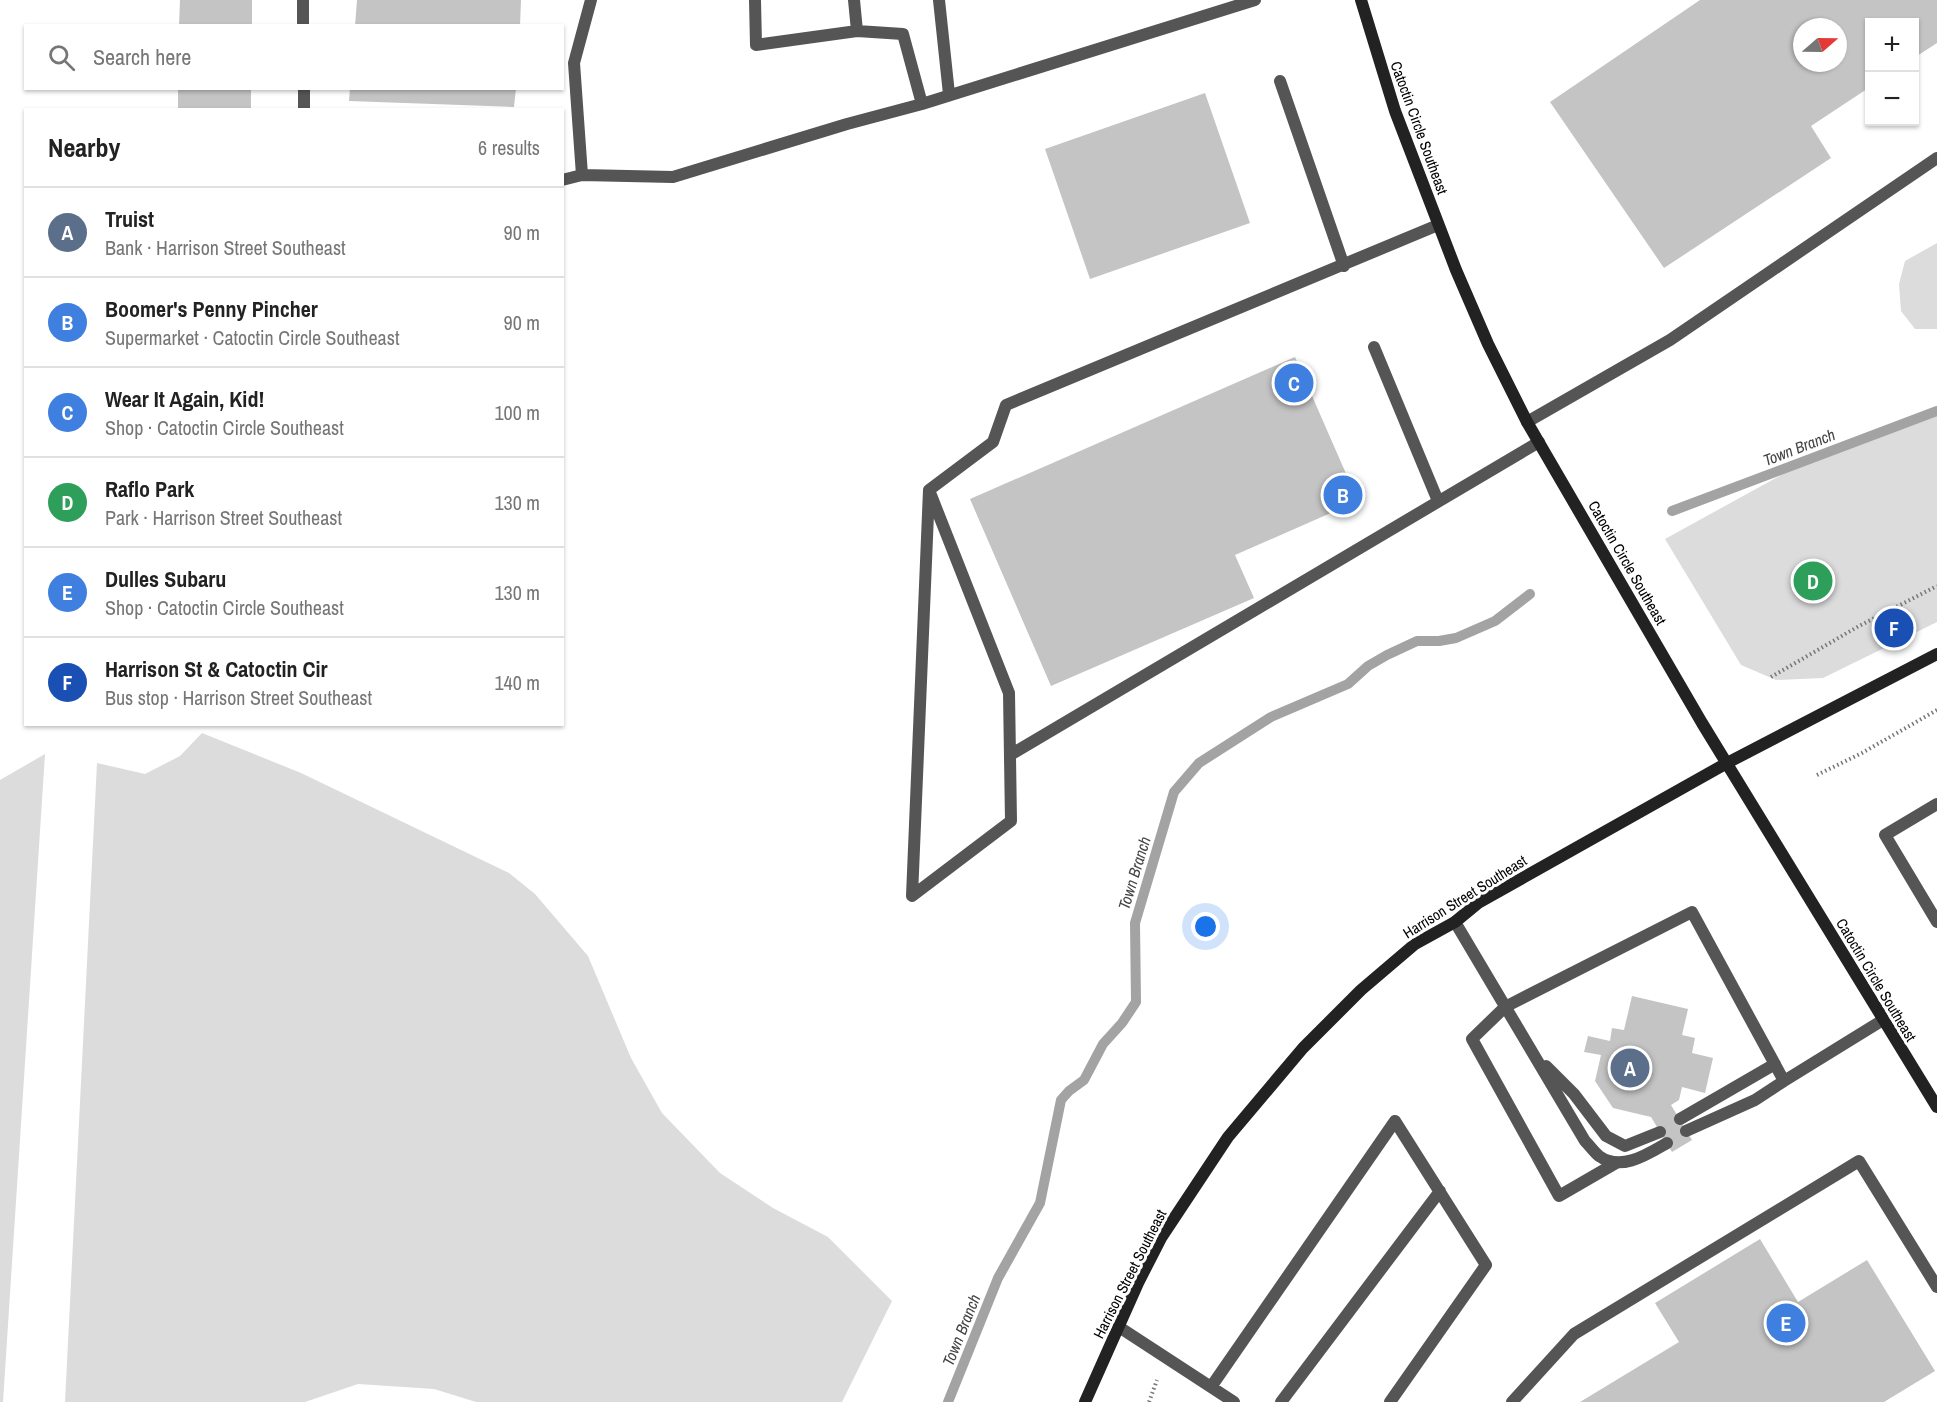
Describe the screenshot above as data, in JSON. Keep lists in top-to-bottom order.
{
  "streets": {
    "main road": ["Catoctin Circle Southeast", "Harrison Street Southeast"]
  },
  "crossings": [
    ["Catoctin Circle Southeast", "Harrison Street Southeast"]
  ],
  "water": ["Town Branch"],
  "north": "right",
  "page": {
    "map_buttons": ["+", "−"],
    "search": "Search here",
    "heading": ["Nearby", "6 results"],
    "list": [
      {
        "mark": "A",
        "name": "Truist",
        "note": "Bank · Harrison Street Southeast",
        "value": "90 m"
      },
      {
        "mark": "B",
        "name": "Boomer's Penny Pincher",
        "note": "Supermarket · Catoctin Circle Southeast",
        "value": "90 m"
      },
      {
        "mark": "C",
        "name": "Wear It Again, Kid!",
        "note": "Shop · Catoctin Circle Southeast",
        "value": "100 m"
      },
      {
        "mark": "D",
        "name": "Raflo Park",
        "note": "Park · Harrison Street Southeast",
        "value": "130 m"
      },
      {
        "mark": "E",
        "name": "Dulles Subaru",
        "note": "Shop · Catoctin Circle Southeast",
        "value": "130 m"
      },
      {
        "mark": "F",
        "name": "Harrison St & Catoctin Cir",
        "note": "Bus stop · Harrison Street Southeast",
        "value": "140 m"
      }
    ],
    "pins": [
      "C",
      "B",
      "D",
      "F",
      "A",
      "E"
    ]
  }
}
